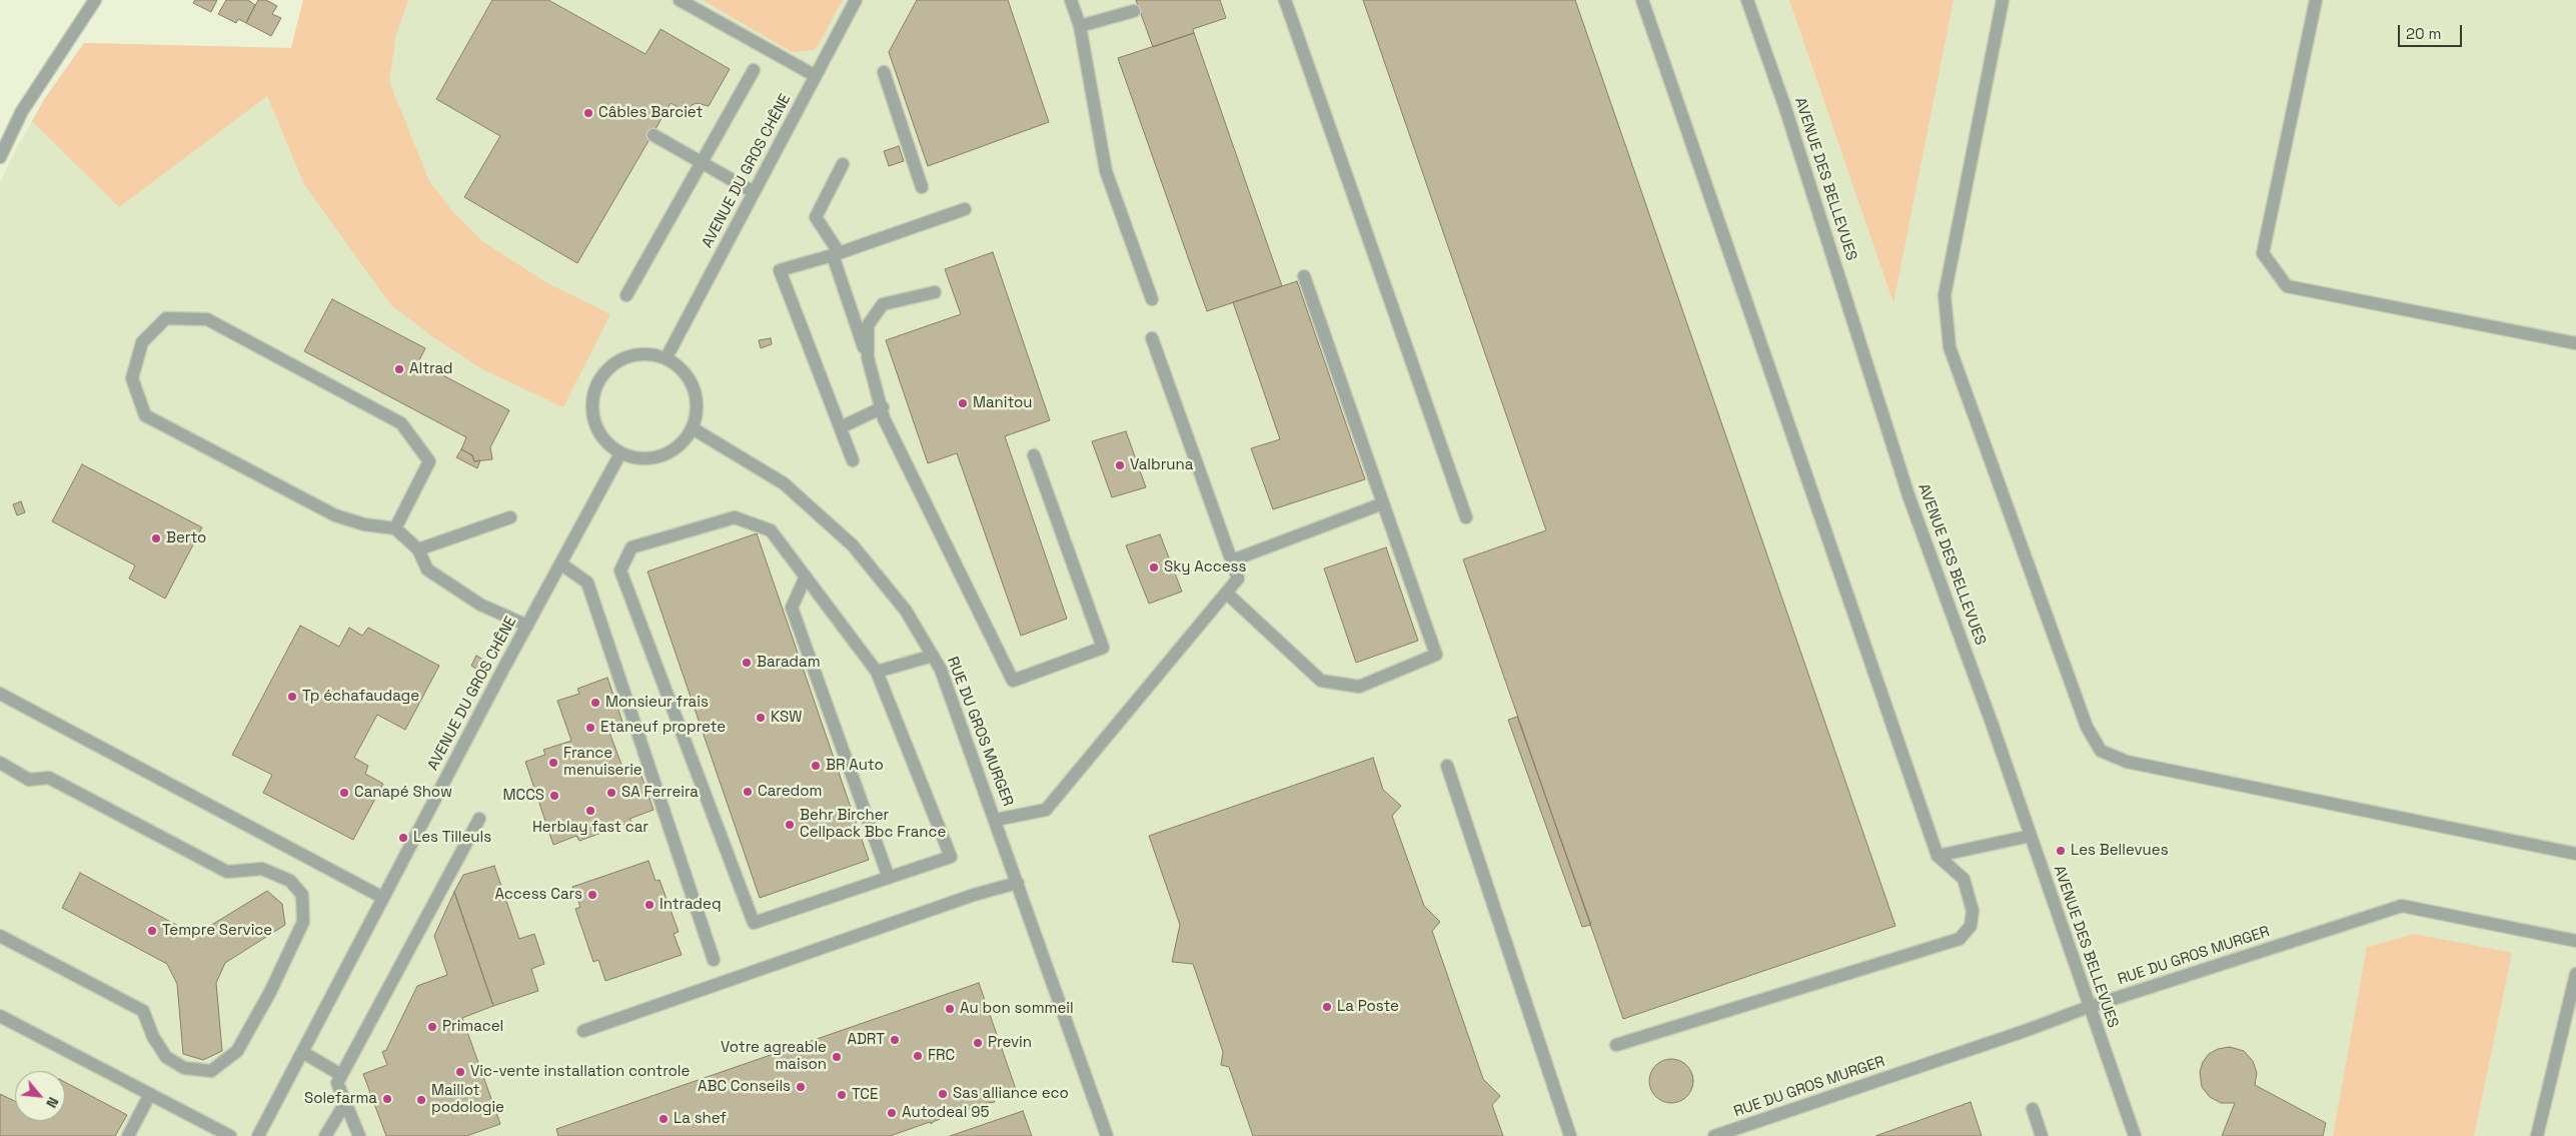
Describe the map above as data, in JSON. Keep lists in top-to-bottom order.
{
  "streets": {
    "street": ["AVENUE DU GROS CHÊNE", "AVENUE DES BELLEVUES", "RUE DU GROS MURGER"]
  },
  "crossings": [
    ["AVENUE DU GROS CHÊNE", "RUE DU GROS MURGER"],
    ["AVENUE DES BELLEVUES", "RUE DU GROS MURGER"]
  ],
  "places": [
    "Câbles Barciet",
    "Altrad",
    "Manitou",
    "Valbruna",
    "Berto",
    "Sky Access",
    "Baradam",
    "Tp échafaudage",
    "Monsieur frais",
    "KSW",
    "Etaneuf proprete",
    "France menuiserie",
    "BR Auto",
    "Caredom",
    "Canapé Show",
    "SA Ferreira",
    "MCCS",
    "Herblay fast car",
    "Behr Bircher Cellpack Bbc France",
    "Les Tilleuls",
    "Les Bellevues",
    "Access Cars",
    "Intradeq",
    "Tempre Service",
    "La Poste",
    "Au bon sommeil",
    "Primacel",
    "ADRT",
    "Previn",
    "FRC",
    "Votre agreable maison",
    "Vic-vente installation controle",
    "ABC Conseils",
    "Sas alliance eco",
    "TCE",
    "Solefarma",
    "Maillot podologie",
    "Autodeal 95",
    "La shef"
  ],
  "scale_bar": "20 m",
  "north": "bottom right"
}
